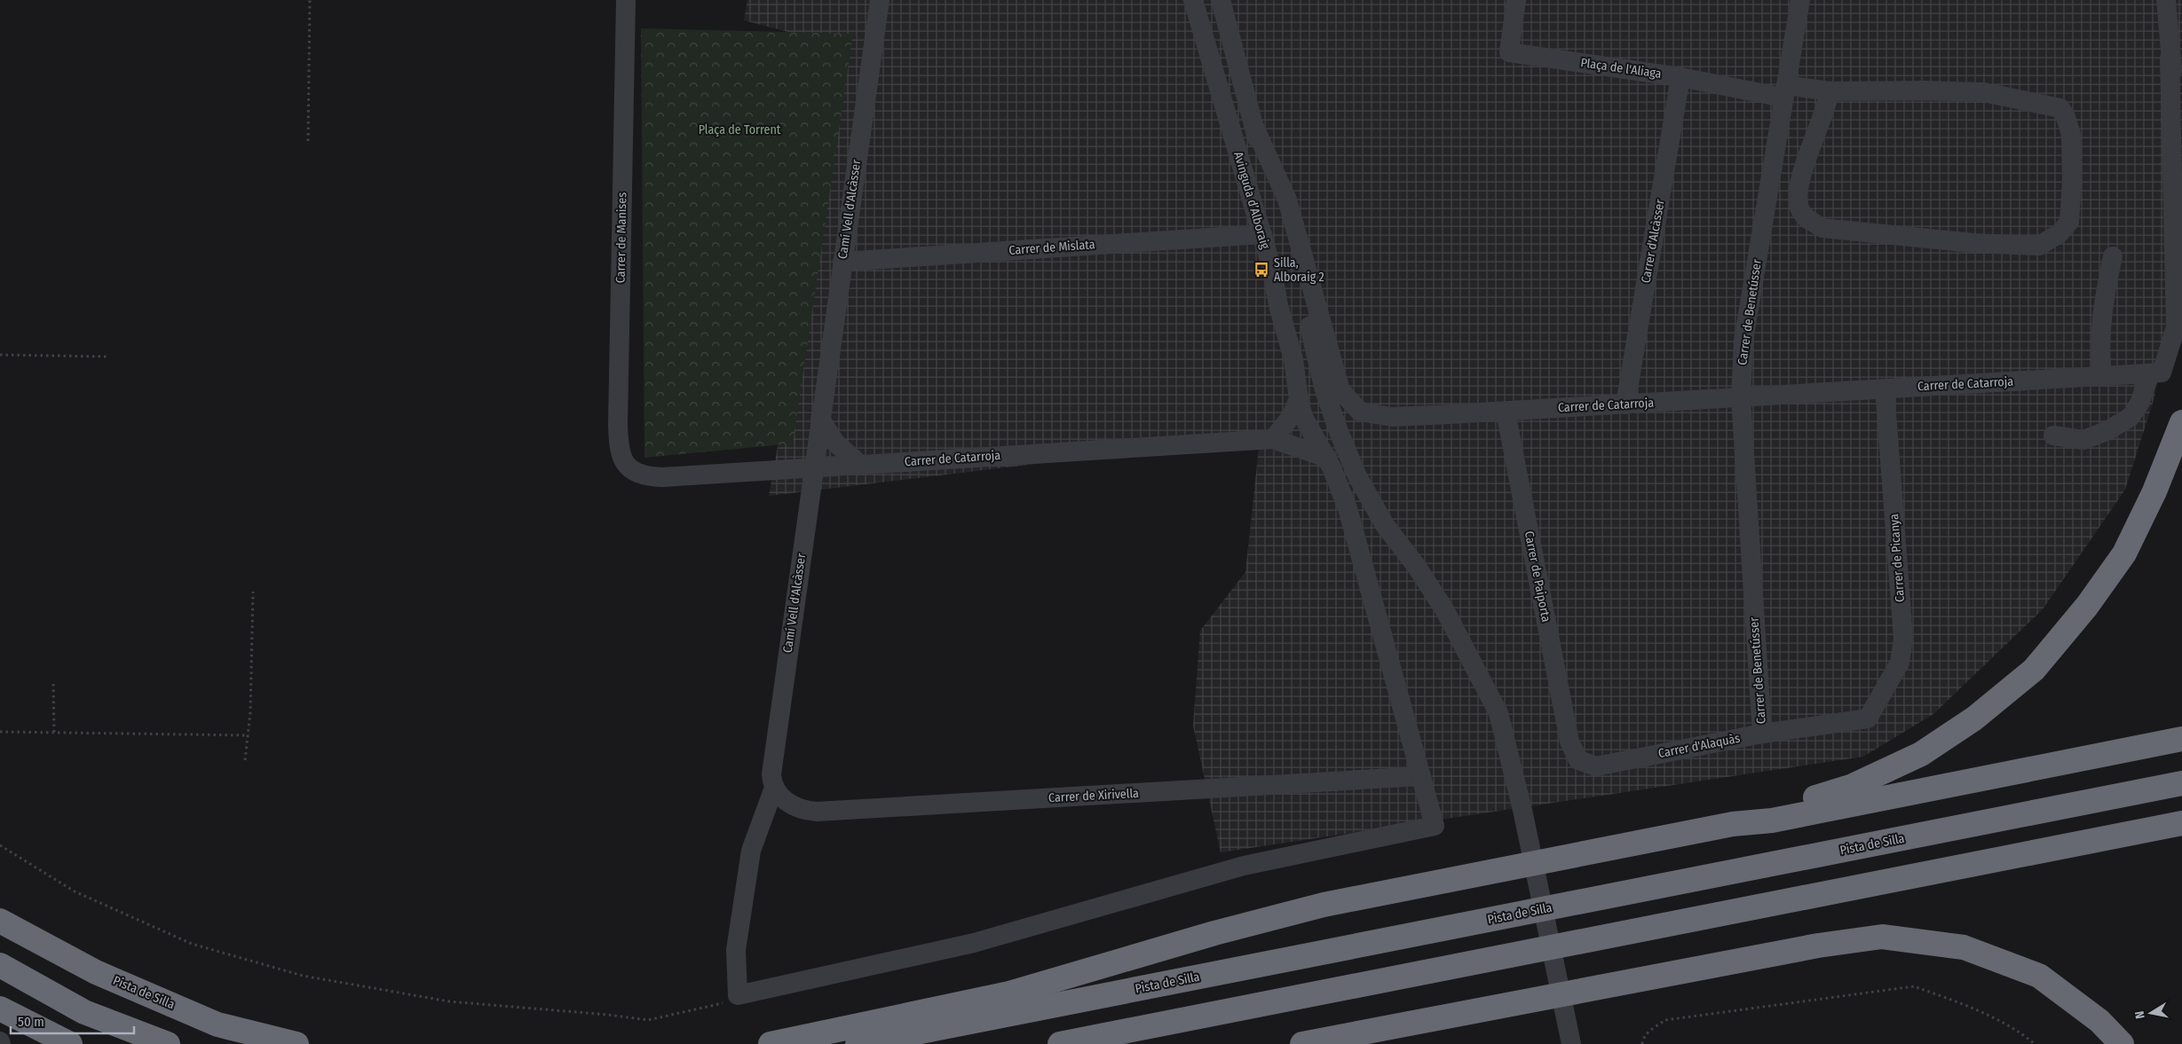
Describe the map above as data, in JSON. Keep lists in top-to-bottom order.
{
  "streets": {
    "highway": ["Pista de Silla"],
    "street": [
      "Plaça de l'Aliaga",
      "Avinguda d’Alboraig",
      "Camí Vell d'Alcàsser",
      "Carrer de Manises",
      "Carrer d'Alcàsser",
      "Carrer de Mislata",
      "Carrer de Benetússer",
      "Carrer de Catarroja",
      "Carrer de Picanya",
      "Carrer de Paiporta",
      "Carrer d'Alaquàs",
      "Carrer de Xirivella"
    ]
  },
  "crossings": [
    ["Plaça de l'Aliaga", "Carrer d'Alcàsser"],
    ["Plaça de l'Aliaga", "Carrer de Benetússer"],
    ["Avinguda d’Alboraig", "Carrer de Mislata"],
    ["Avinguda d’Alboraig", "Carrer de Catarroja"],
    ["Camí Vell d'Alcàsser", "Carrer de Mislata"],
    ["Camí Vell d'Alcàsser", "Carrer de Catarroja"],
    ["Camí Vell d'Alcàsser", "Carrer de Xirivella"],
    ["Carrer de Manises", "Carrer de Catarroja"],
    ["Carrer d'Alcàsser", "Carrer de Catarroja"],
    ["Carrer de Benetússer", "Carrer de Catarroja"],
    ["Carrer de Benetússer", "Carrer d'Alaquàs"],
    ["Carrer de Catarroja", "Carrer de Picanya"],
    ["Carrer de Catarroja", "Carrer de Paiporta"],
    ["Carrer de Picanya", "Carrer d'Alaquàs"],
    ["Carrer de Paiporta", "Carrer d'Alaquàs"]
  ],
  "parks": ["Plaça de Torrent"],
  "places": {
    "bus stop": ["Silla, Alboraig 2"]
  },
  "scale_bar": "50 m",
  "north": "left"
}
